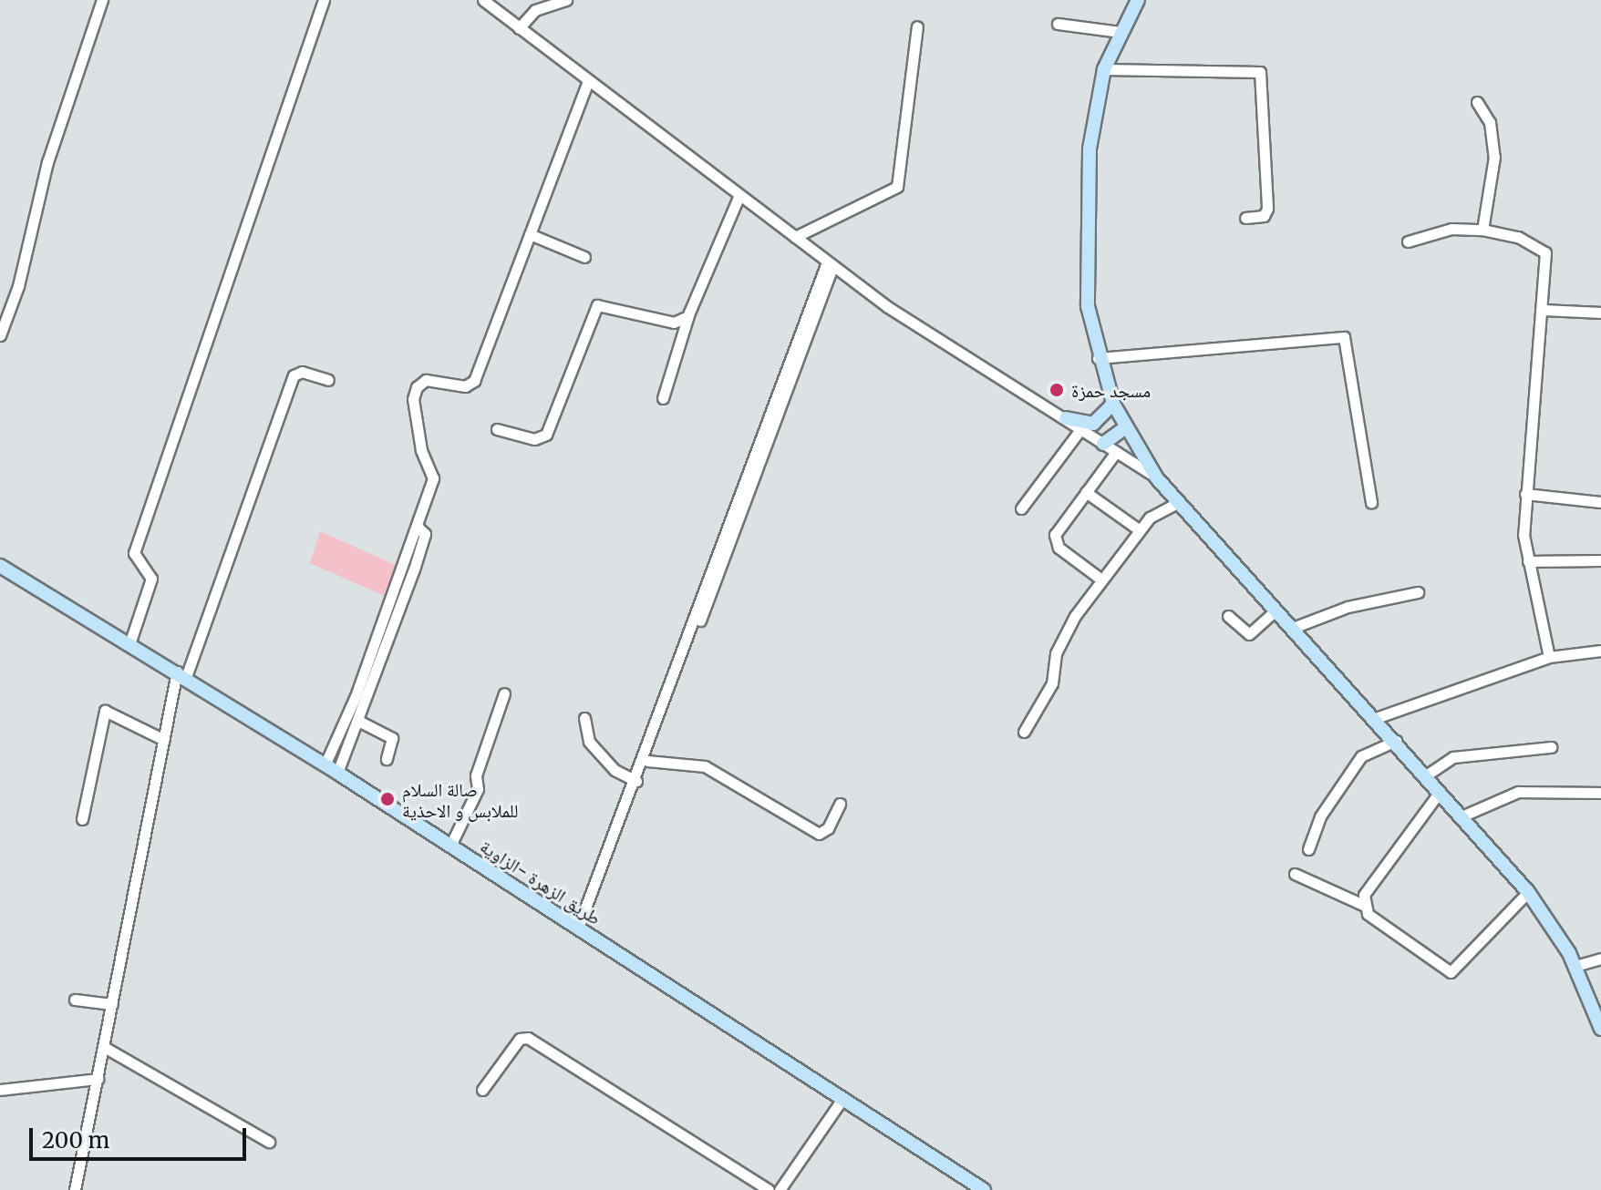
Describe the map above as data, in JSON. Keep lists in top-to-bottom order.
{
  "streets": {
    "main road": ["طريق الزهرة -الزاوية"]
  },
  "places": ["مسجد حمزة", "صالة السلام للملابس و الاحذية"],
  "scale_bar": "200 m"
}
